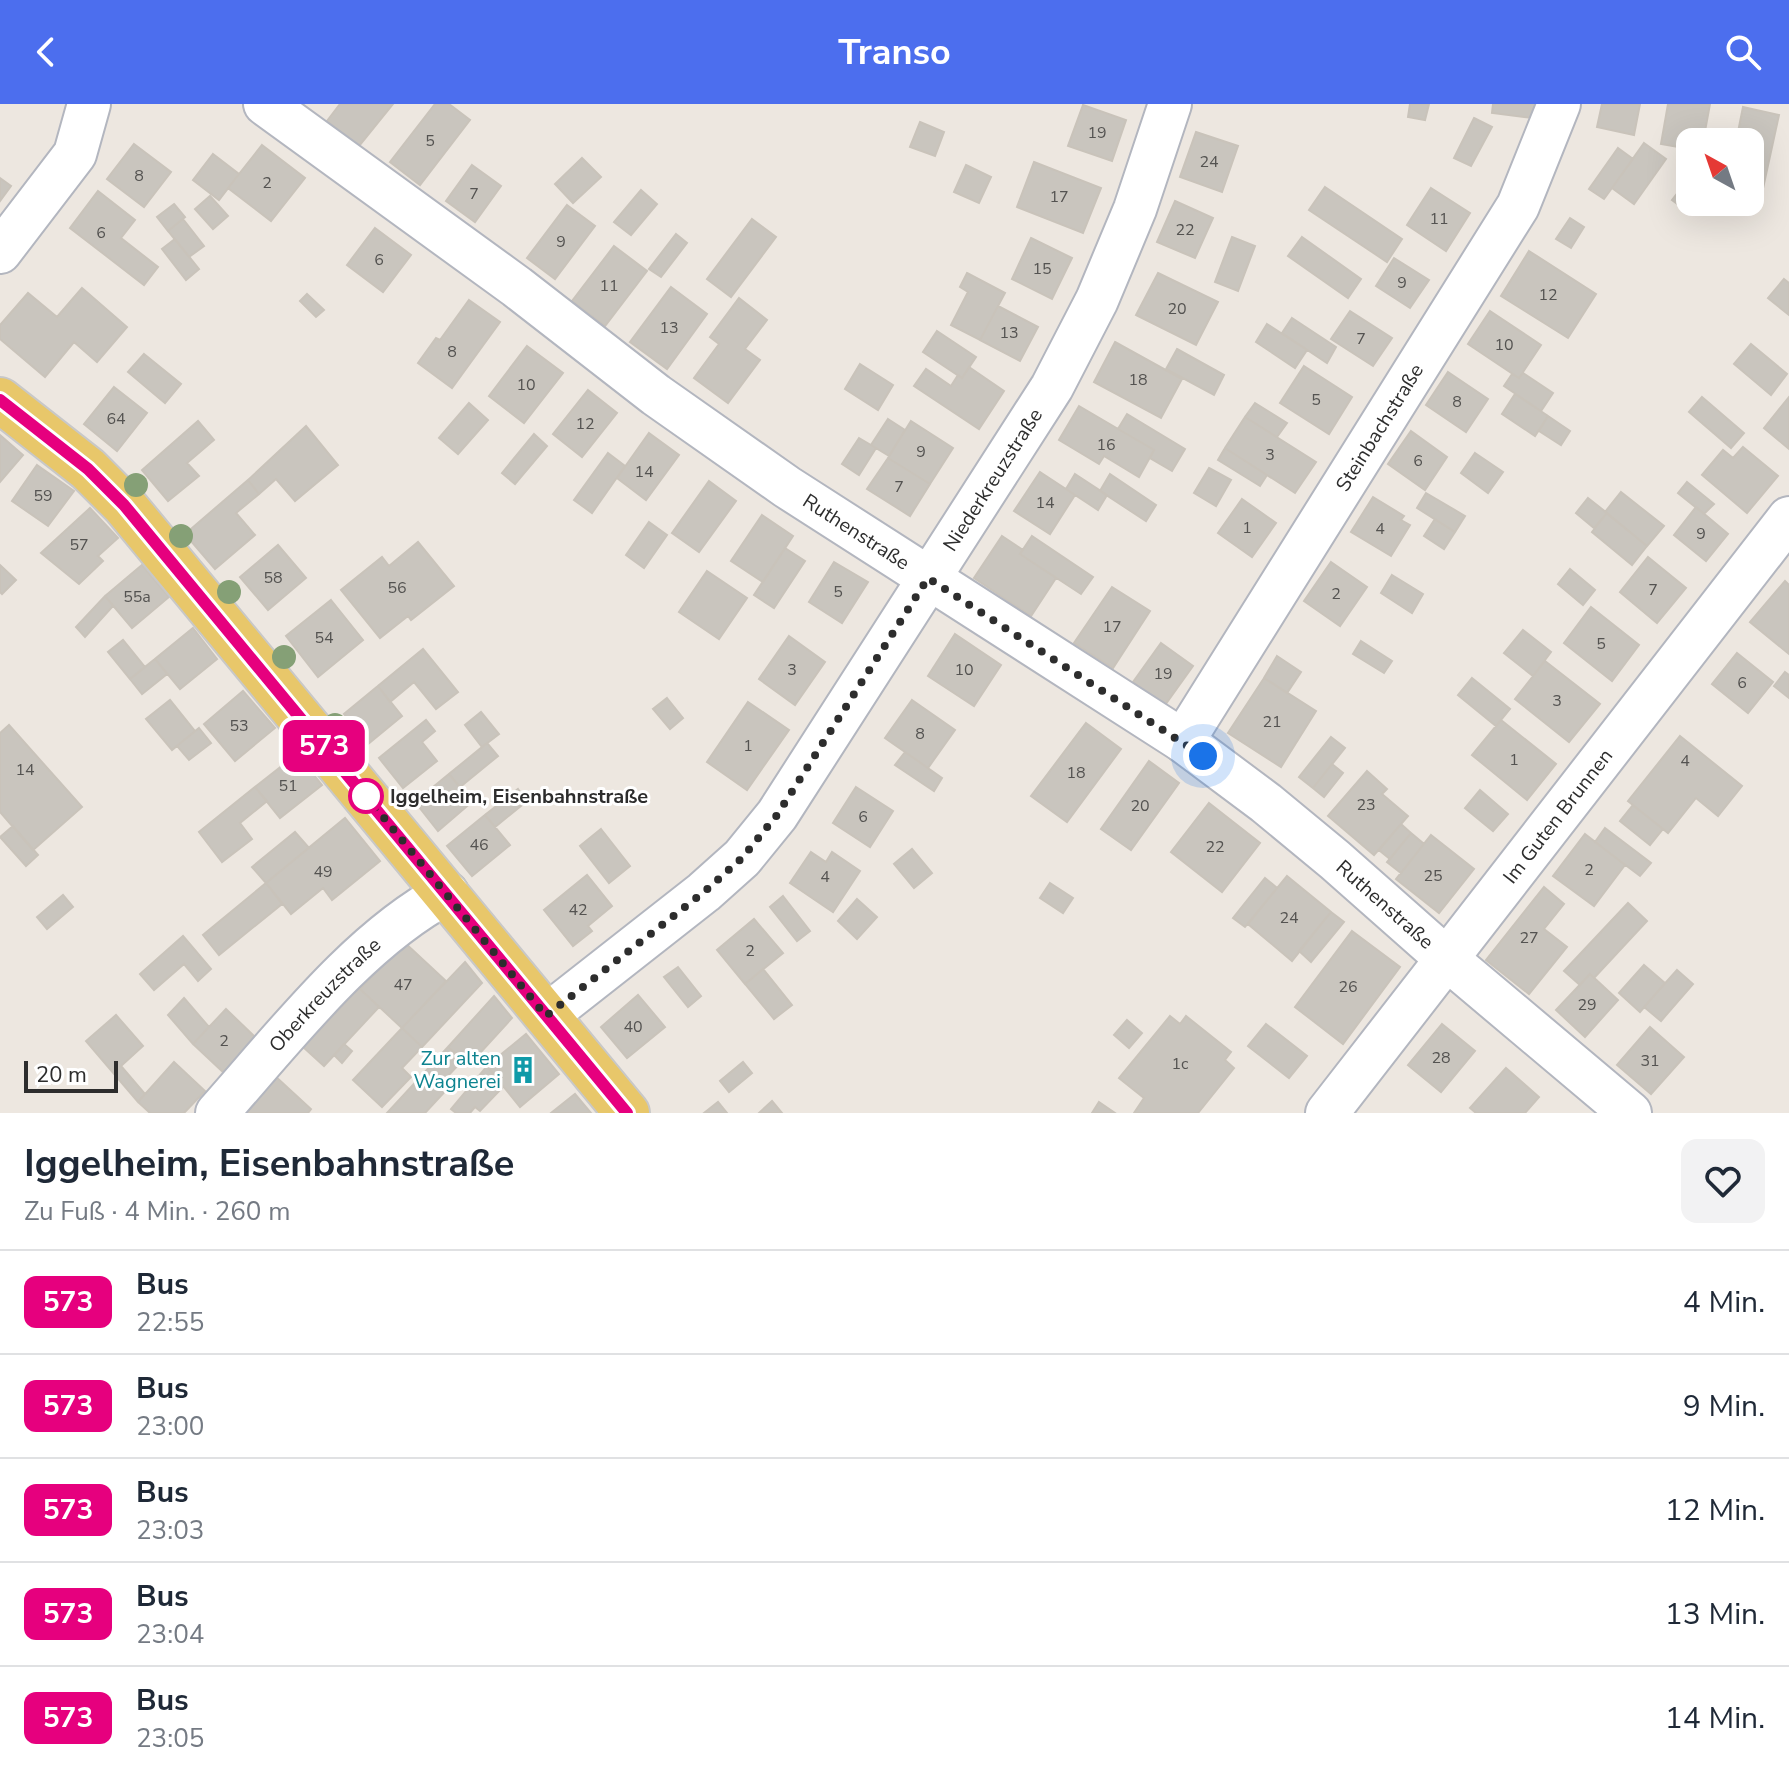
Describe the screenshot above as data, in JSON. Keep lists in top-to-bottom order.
{
  "streets": {
    "street": [
      "Steinbachstraße",
      "Niederkreuzstraße",
      "Ruthenstraße",
      "Im Guten Brunnen",
      "Oberkreuzstraße"
    ]
  },
  "crossings": [
    ["Steinbachstraße", "Ruthenstraße"],
    ["Niederkreuzstraße", "Ruthenstraße"],
    ["Ruthenstraße", "Im Guten Brunnen"]
  ],
  "places": {
    "other": ["Iggelheim, Eisenbahnstraße"],
    "building": ["Zur alten Wagnerei"]
  },
  "lines": ["bus line 573"],
  "house_numbers": [
    "19",
    "5",
    "24",
    "8",
    "2",
    "7",
    "17",
    "11",
    "22",
    "6",
    "9",
    "6",
    "15",
    "9",
    "11",
    "12",
    "20",
    "13",
    "13",
    "7",
    "10",
    "8",
    "18",
    "10",
    "5",
    "8",
    "64",
    "12",
    "16",
    "9",
    "3",
    "6",
    "14",
    "7",
    "59",
    "14",
    "1",
    "4",
    "9",
    "57",
    "58",
    "56",
    "7",
    "5",
    "2",
    "55a",
    "17",
    "54",
    "5",
    "3",
    "10",
    "19",
    "6",
    "3",
    "21",
    "53",
    "8",
    "1",
    "1",
    "4",
    "14",
    "18",
    "51",
    "23",
    "20",
    "6",
    "46",
    "22",
    "2",
    "49",
    "25",
    "4",
    "42",
    "24",
    "27",
    "2",
    "47",
    "26",
    "29",
    "40",
    "2",
    "28",
    "31",
    "1c"
  ],
  "scale_bar": "20 m",
  "north": "top left",
  "page": {
    "header": "Transo",
    "on_map": "573",
    "scale": "20 m",
    "heading": ["Iggelheim, Eisenbahnstraße", "Zu Fuß · 4 Min. · 260 m"],
    "list": [
      {
        "mark": "573",
        "name": "Bus",
        "note": "22:55",
        "value": "4 Min."
      },
      {
        "mark": "573",
        "name": "Bus",
        "note": "23:00",
        "value": "9 Min."
      },
      {
        "mark": "573",
        "name": "Bus",
        "note": "23:03",
        "value": "12 Min."
      },
      {
        "mark": "573",
        "name": "Bus",
        "note": "23:04",
        "value": "13 Min."
      },
      {
        "mark": "573",
        "name": "Bus",
        "note": "23:05",
        "value": "14 Min."
      }
    ]
  }
}
